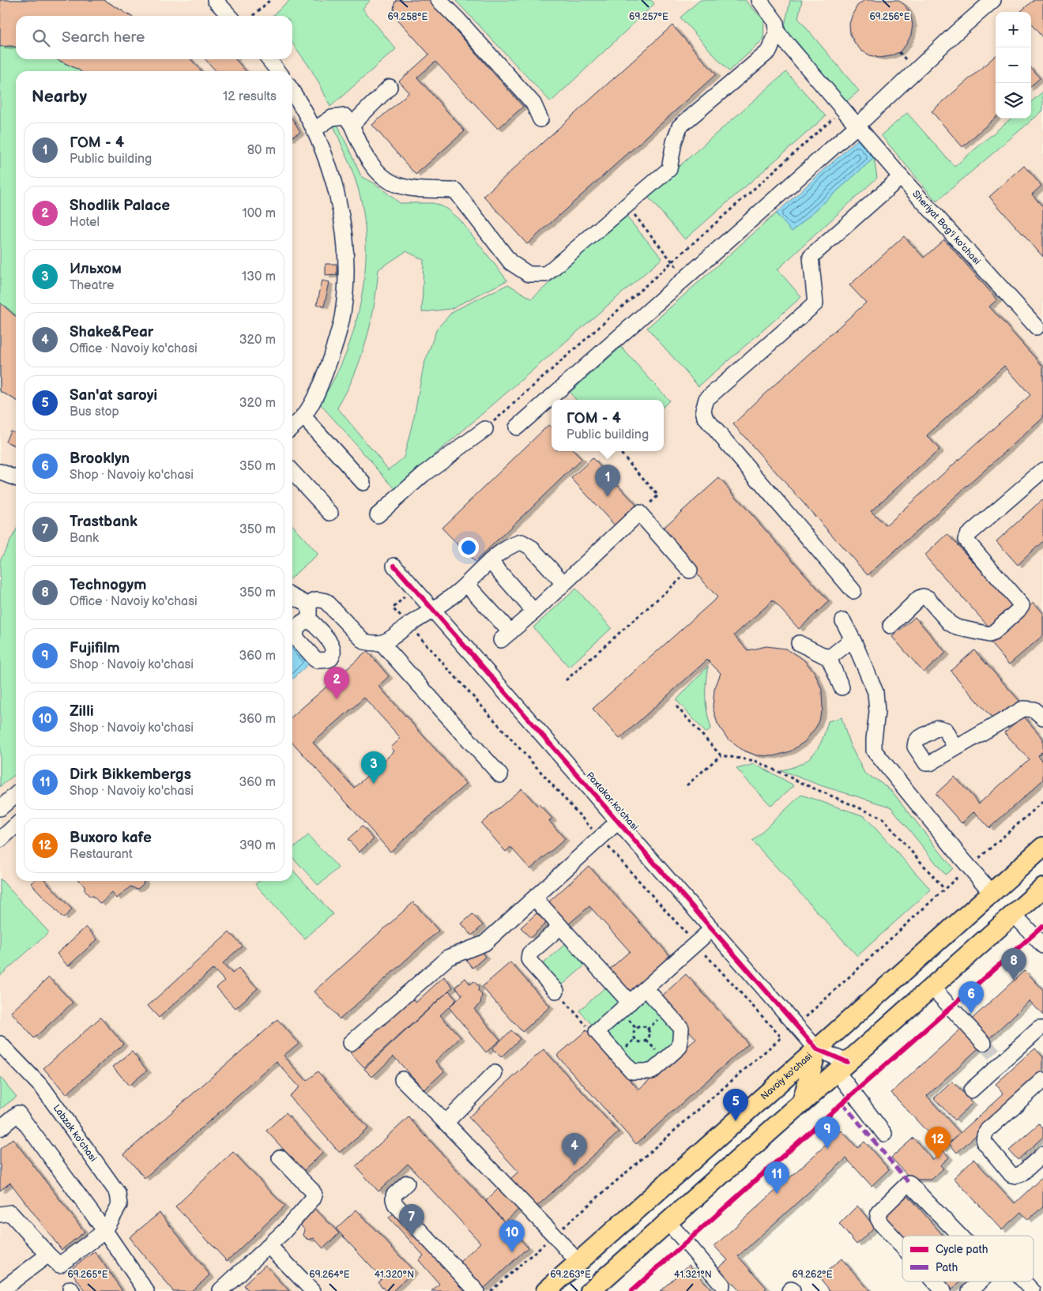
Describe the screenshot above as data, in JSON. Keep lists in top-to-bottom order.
{
  "streets": {
    "main road": ["Navoiy ko'chasi"],
    "street": ["Sheriyat Bog'i ko'chasi", "Paxtakor ko'chasi", "Labzak ko'chasi"]
  },
  "crossings": [
    ["Paxtakor ko'chasi", "Navoiy ko'chasi"]
  ],
  "legend": ["Cycle path", "Path"],
  "page": {
    "map_buttons": ["+", "−"],
    "search": "Search here",
    "heading": ["Nearby", "12 results"],
    "list": [
      {
        "mark": "1",
        "name": "ГОМ - 4",
        "note": "Public building",
        "value": "80 m"
      },
      {
        "mark": "2",
        "name": "Shodlik Palace",
        "note": "Hotel",
        "value": "100 m"
      },
      {
        "mark": "3",
        "name": "Ильхом",
        "note": "Theatre",
        "value": "130 m"
      },
      {
        "mark": "4",
        "name": "Shake&Pear",
        "note": "Office · Navoiy ko'chasi",
        "value": "320 m"
      },
      {
        "mark": "5",
        "name": "San'at saroyi",
        "note": "Bus stop",
        "value": "320 m"
      },
      {
        "mark": "6",
        "name": "Brooklyn",
        "note": "Shop · Navoiy ko'chasi",
        "value": "350 m"
      },
      {
        "mark": "7",
        "name": "Trastbank",
        "note": "Bank",
        "value": "350 m"
      },
      {
        "mark": "8",
        "name": "Technogym",
        "note": "Office · Navoiy ko'chasi",
        "value": "350 m"
      },
      {
        "mark": "9",
        "name": "Fujifilm",
        "note": "Shop · Navoiy ko'chasi",
        "value": "360 m"
      },
      {
        "mark": "10",
        "name": "Zilli",
        "note": "Shop · Navoiy ko'chasi",
        "value": "360 m"
      },
      {
        "mark": "11",
        "name": "Dirk Bikkembergs",
        "note": "Shop · Navoiy ko'chasi",
        "value": "360 m"
      },
      {
        "mark": "12",
        "name": "Buxoro kafe",
        "note": "Restaurant",
        "value": "390 m"
      }
    ],
    "popup": ["ГОМ - 4", "Public building"],
    "pins": [
      "1",
      "2",
      "3",
      "8",
      "6",
      "5",
      "9",
      "12",
      "4",
      "11",
      "7",
      "10"
    ]
  },
  "coordinates": [
    "69.258°E",
    "69.257°E",
    "69.256°E",
    "41.320°N",
    "41.321°N",
    "69.265°E",
    "69.264°E",
    "69.263°E",
    "69.262°E"
  ]
}
